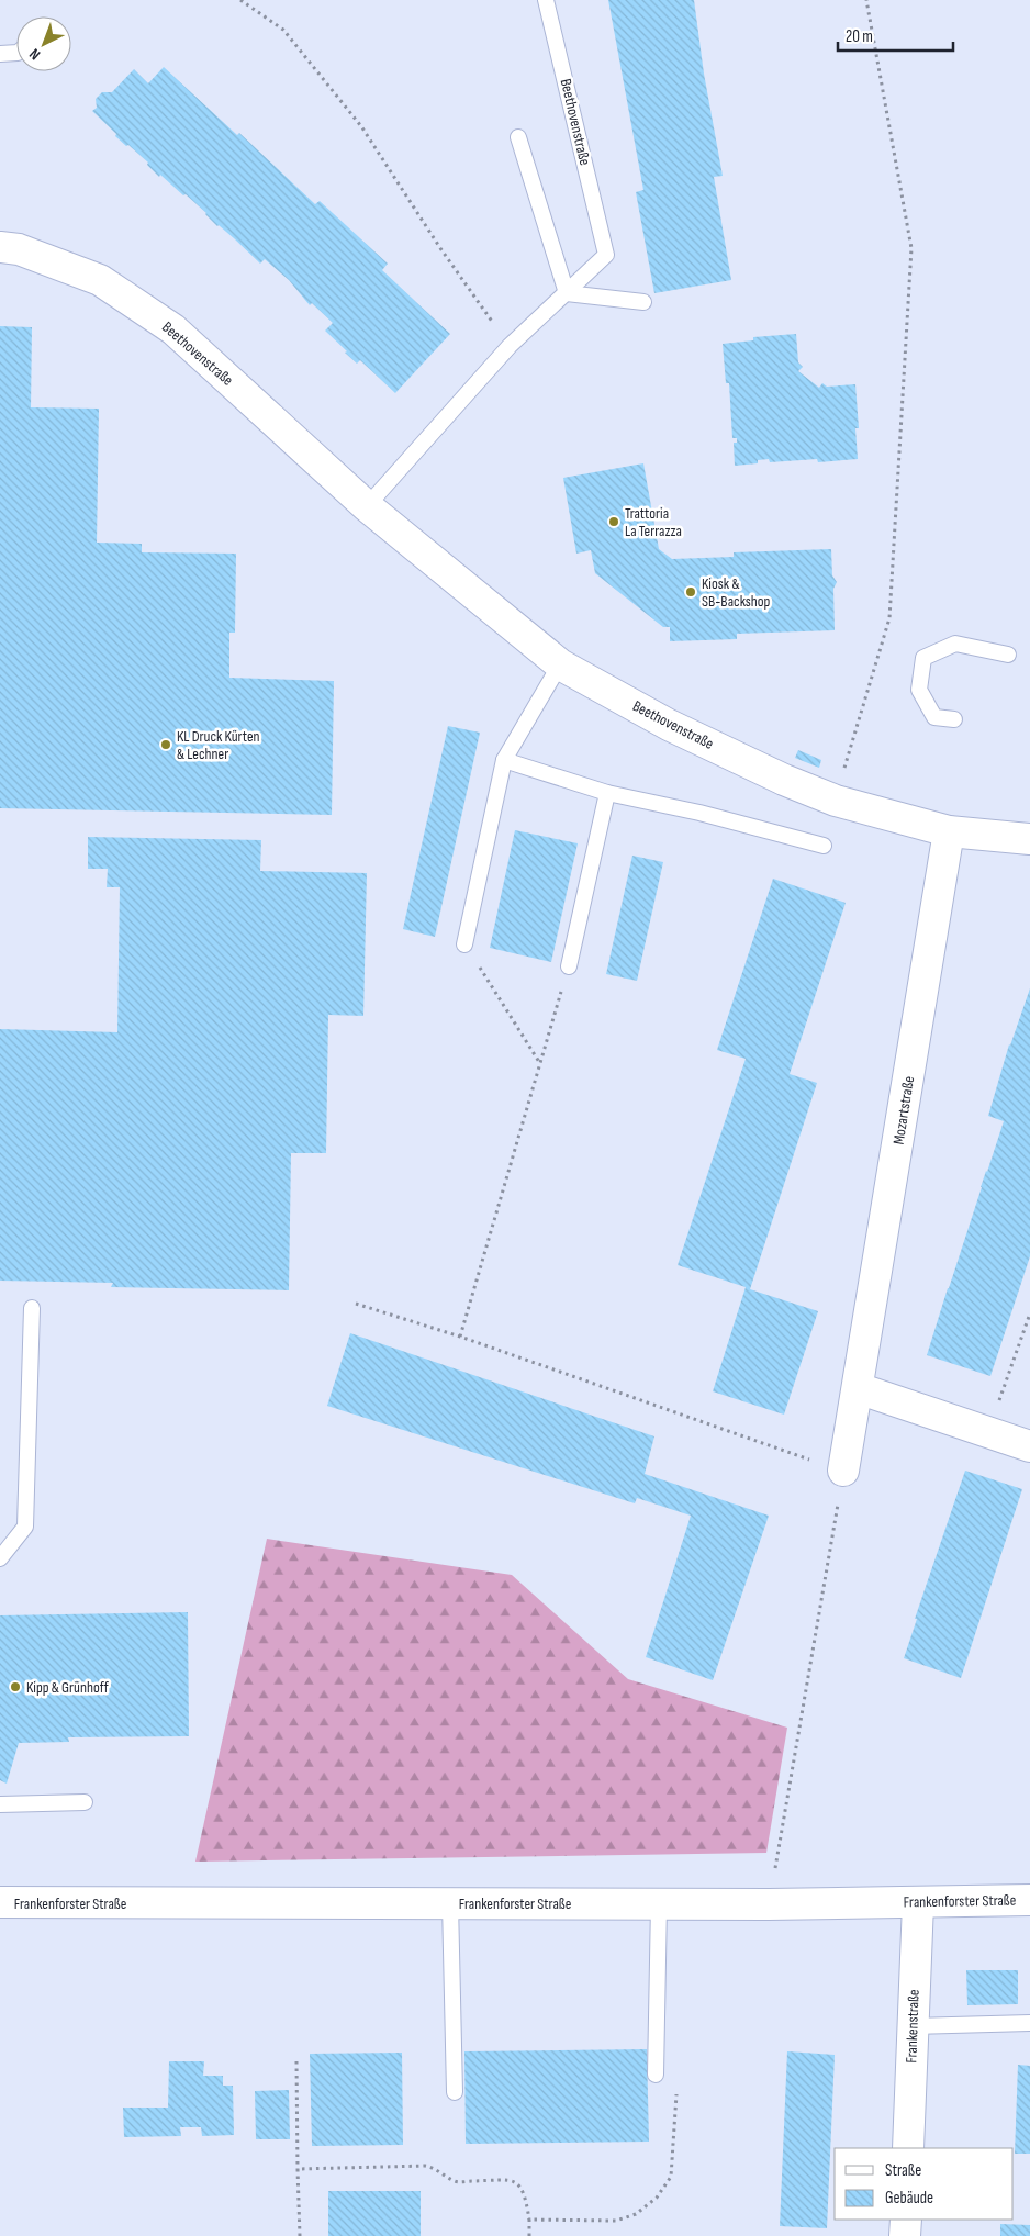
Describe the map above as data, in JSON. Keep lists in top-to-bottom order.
{
  "streets": {
    "street": [
      "Beethovenstraße",
      "Mozartstraße",
      "Frankenforster Straße",
      "Frankenstraße"
    ]
  },
  "crossings": [
    ["Beethovenstraße", "Mozartstraße"],
    ["Frankenforster Straße", "Frankenstraße"]
  ],
  "places": [
    "Trattoria La Terrazza",
    "Kiosk & SB-Backshop",
    "KL Druck Kürten & Lechner",
    "Kipp & Grünhoff"
  ],
  "legend": ["Straße", "Gebäude"],
  "scale_bar": "20 m",
  "north": "bottom left"
}
